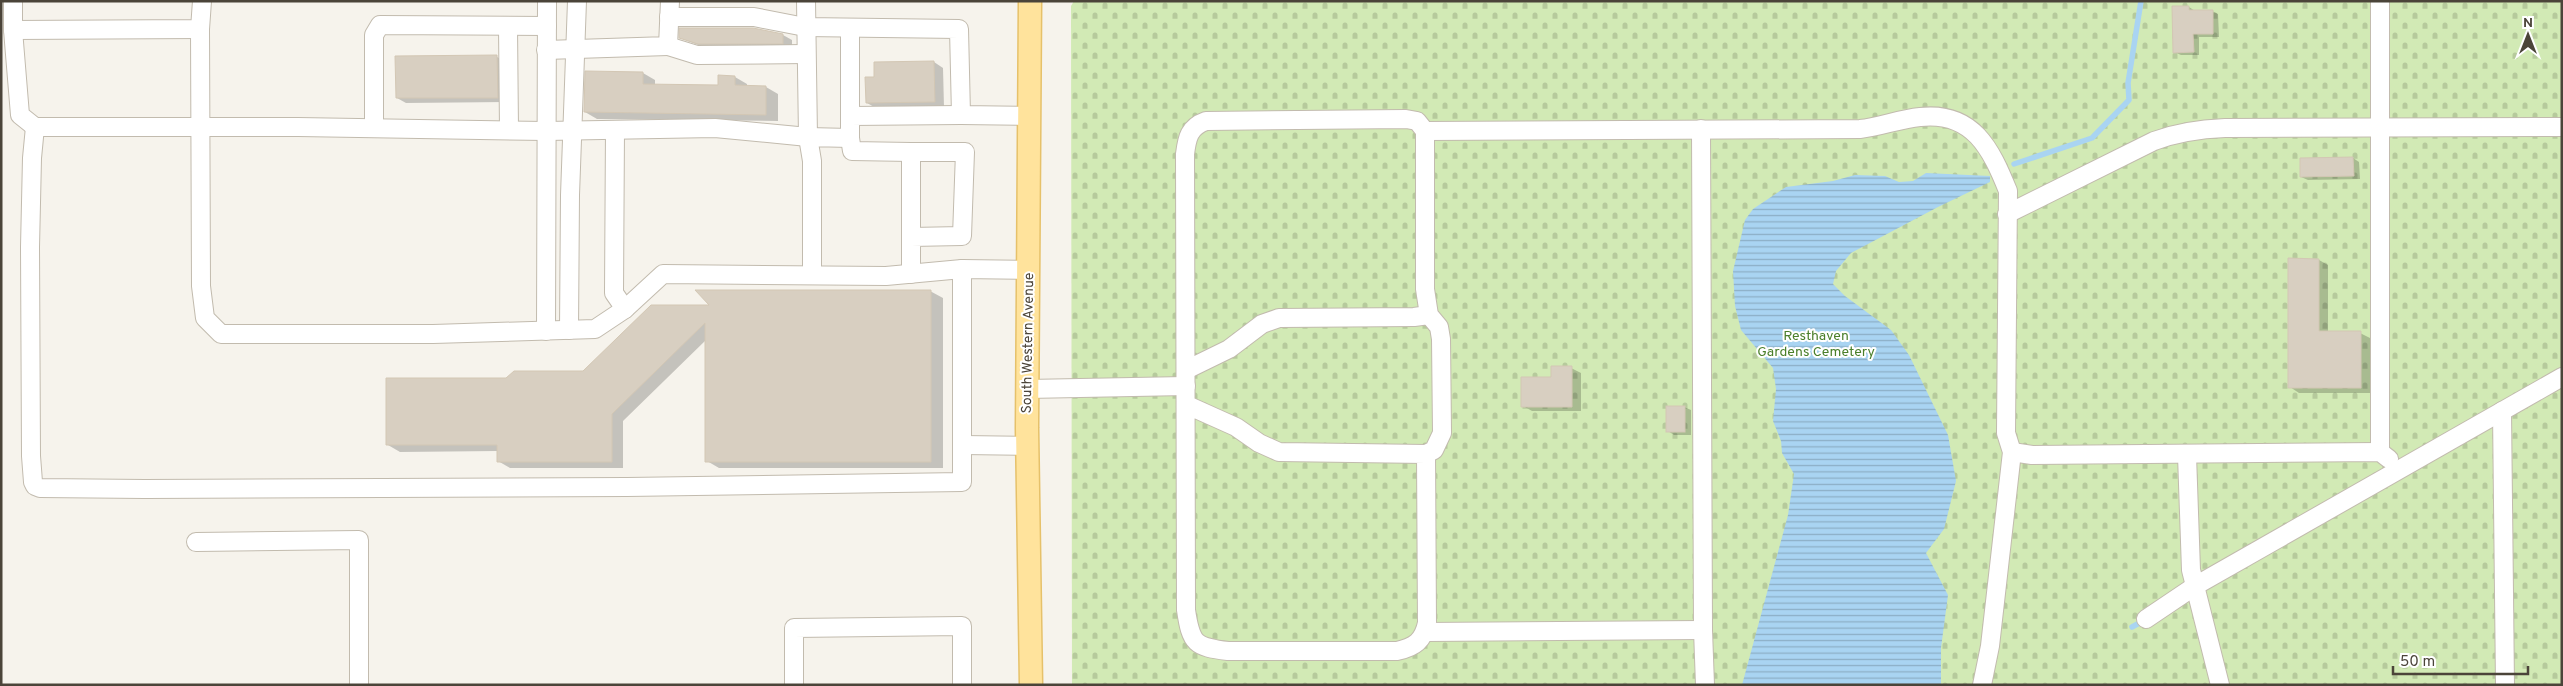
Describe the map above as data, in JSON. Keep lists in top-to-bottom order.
{
  "streets": {
    "main road": ["South Western Avenue"]
  },
  "parks": ["Resthaven Gardens Cemetery"],
  "scale_bar": "50 m",
  "north": "top"
}
